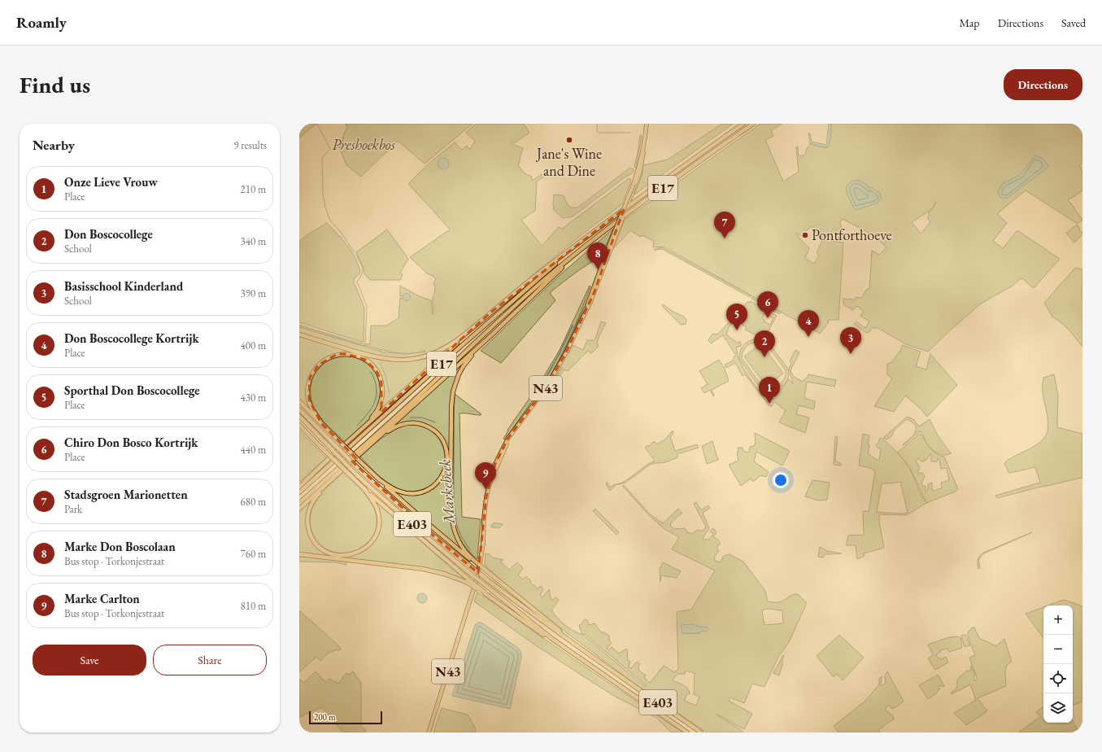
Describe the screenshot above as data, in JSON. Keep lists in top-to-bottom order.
{
  "streets": {
    "highway": ["E17", "E403"],
    "main road": ["N43"]
  },
  "water": ["Markebeek"],
  "parks": ["Preshoekbos"],
  "places": ["Jane's Wine and Dine", "Pontforthoeve"],
  "scale_bar": "200 m",
  "page": {
    "header": "Roamly",
    "nav": ["Map", "Directions", "Saved"],
    "buttons": [
      "Directions",
      ["Save", "Share"]
    ],
    "title": "Find us",
    "heading": ["Nearby", "9 results"],
    "list": [
      {
        "mark": "1",
        "name": "Onze Lieve Vrouw",
        "note": "Place",
        "value": "210 m"
      },
      {
        "mark": "2",
        "name": "Don Boscocollege",
        "note": "School",
        "value": "340 m"
      },
      {
        "mark": "3",
        "name": "Basisschool Kinderland",
        "note": "School",
        "value": "390 m"
      },
      {
        "mark": "4",
        "name": "Don Boscocollege Kortrijk",
        "note": "Place",
        "value": "400 m"
      },
      {
        "mark": "5",
        "name": "Sporthal Don Boscocollege",
        "note": "Place",
        "value": "430 m"
      },
      {
        "mark": "6",
        "name": "Chiro Don Bosco Kortrijk",
        "note": "Place",
        "value": "440 m"
      },
      {
        "mark": "7",
        "name": "Stadsgroen Marionetten",
        "note": "Park",
        "value": "680 m"
      },
      {
        "mark": "8",
        "name": "Marke Don Boscolaan",
        "note": "Bus stop · Torkonjestraat",
        "value": "760 m"
      },
      {
        "mark": "9",
        "name": "Marke Carlton",
        "note": "Bus stop · Torkonjestraat",
        "value": "810 m"
      }
    ],
    "pins": [
      "7",
      "8",
      "6",
      "5",
      "4",
      "3",
      "2",
      "1",
      "9"
    ],
    "map_buttons": ["+", "−"],
    "scale": "200 m"
  }
}
